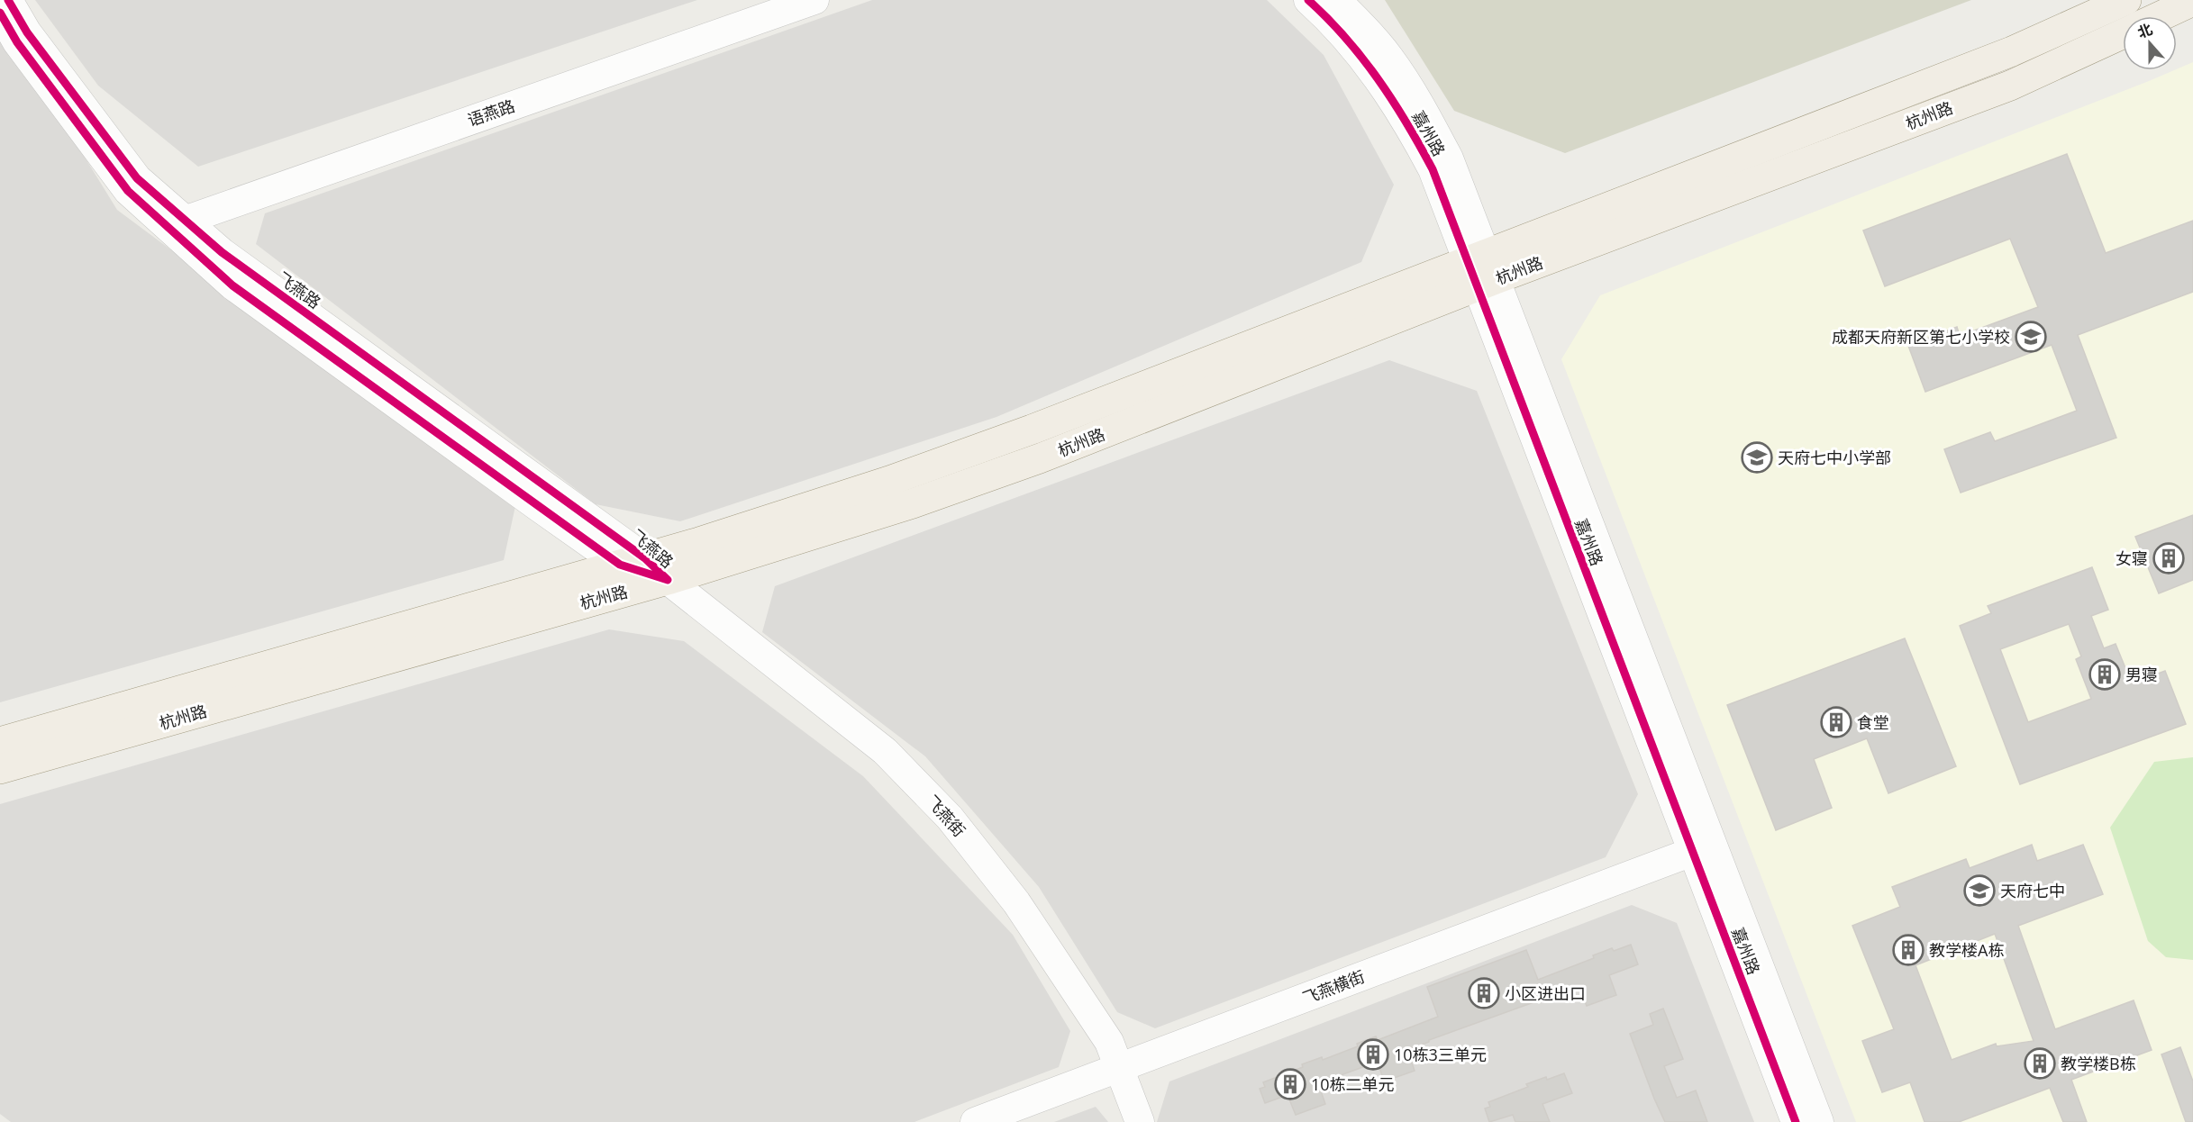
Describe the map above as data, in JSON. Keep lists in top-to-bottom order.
{
  "streets": {
    "main road": ["杭州路"],
    "street": [
      "语燕路",
      "嘉州路",
      "飞燕路",
      "飞燕街",
      "飞燕横街"
    ]
  },
  "crossings": [
    ["语燕路", "飞燕路"],
    ["杭州路", "嘉州路"],
    ["杭州路", "飞燕路"],
    ["杭州路", "飞燕街"],
    ["嘉州路", "飞燕横街"],
    ["飞燕路", "飞燕街"],
    ["飞燕街", "飞燕横街"]
  ],
  "places": {
    "school or university": ["成都天府新区第七小学校", "天府七中小学部", "天府七中"],
    "building": [
      "女寝",
      "男寝",
      "食堂",
      "教学楼A栋",
      "小区进出口",
      "10栋3三单元",
      "教学楼B栋",
      "10栋二单元"
    ]
  },
  "north": "top"
}
